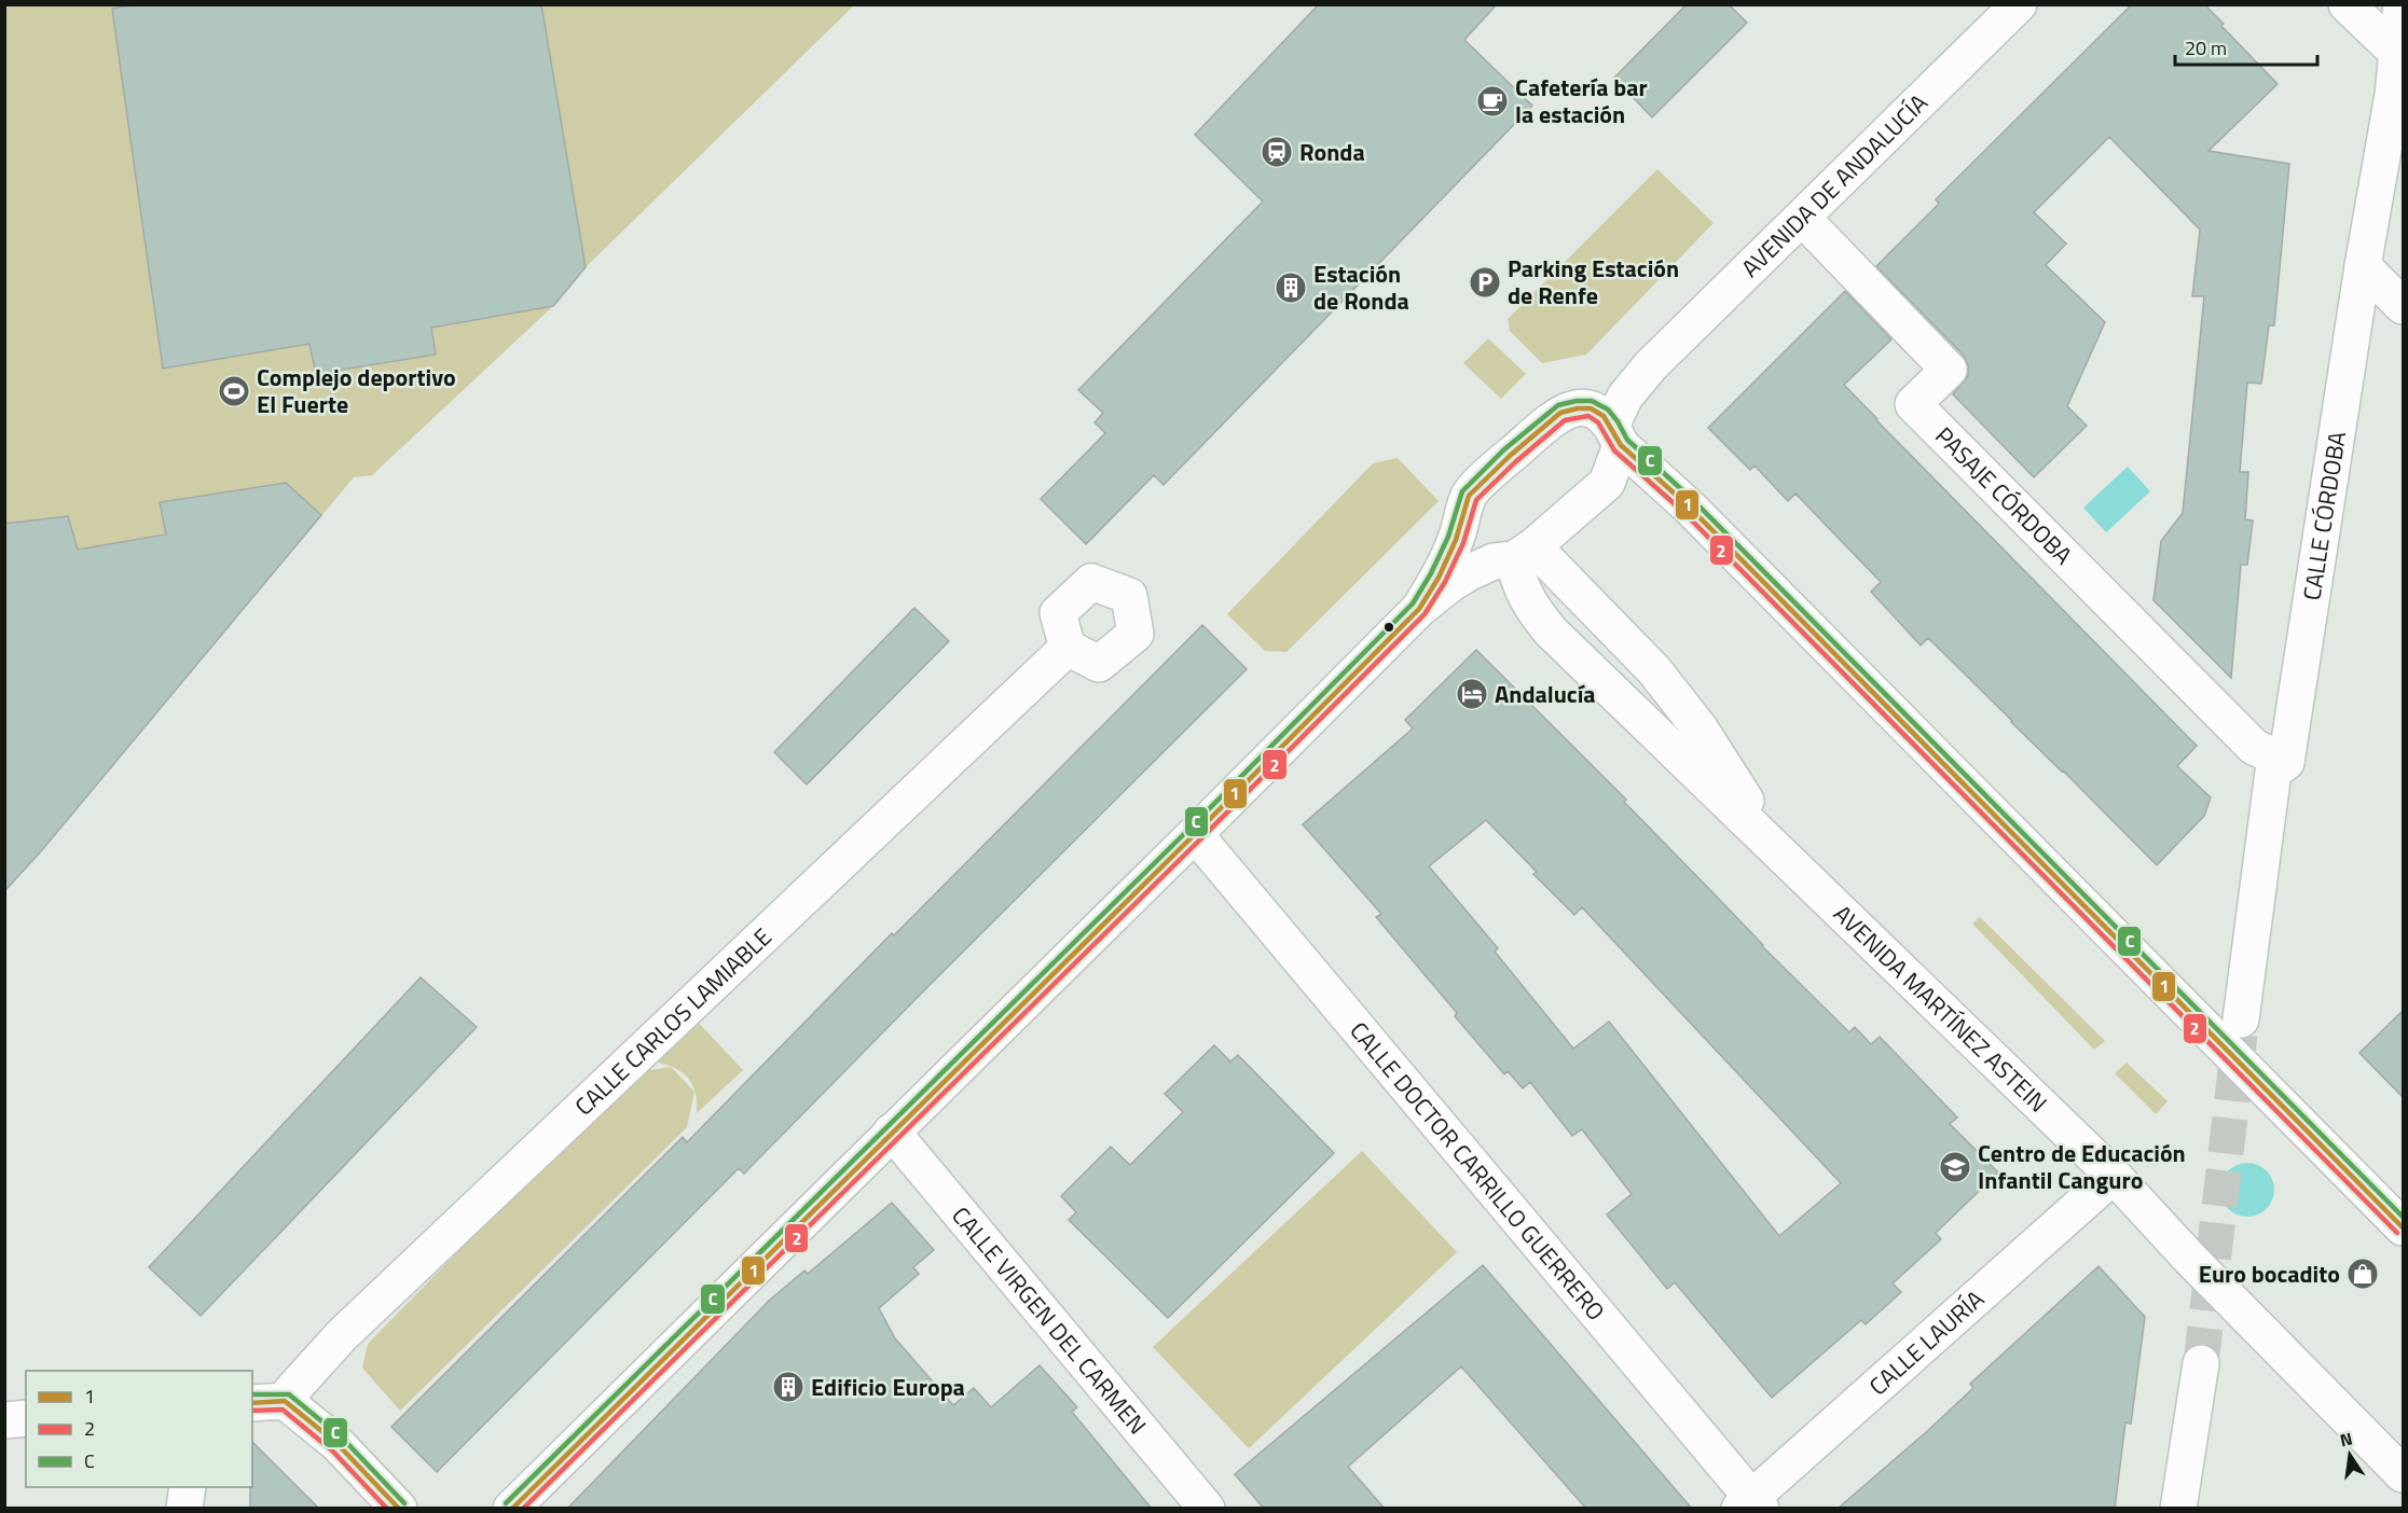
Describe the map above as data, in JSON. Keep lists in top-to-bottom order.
{
  "streets": {
    "street": [
      "AVENIDA DE ANDALUCÍA",
      "PASAJE CÓRDOBA",
      "CALLE CÓRDOBA",
      "AVENIDA MARTÍNEZ ASTEIN",
      "CALLE CARLOS LAMIABLE",
      "CALLE DOCTOR CARRILLO GUERRERO",
      "CALLE VIRGEN DEL CARMEN",
      "CALLE LAURÍA"
    ]
  },
  "crossings": [
    ["AVENIDA DE ANDALUCÍA", "PASAJE CÓRDOBA"],
    ["AVENIDA DE ANDALUCÍA", "AVENIDA MARTÍNEZ ASTEIN"],
    ["AVENIDA DE ANDALUCÍA", "CALLE DOCTOR CARRILLO GUERRERO"],
    ["AVENIDA DE ANDALUCÍA", "CALLE VIRGEN DEL CARMEN"],
    ["PASAJE CÓRDOBA", "CALLE CÓRDOBA"],
    ["AVENIDA MARTÍNEZ ASTEIN", "CALLE LAURÍA"],
    ["CALLE DOCTOR CARRILLO GUERRERO", "CALLE LAURÍA"]
  ],
  "places": {
    "cafe": ["Cafetería bar la estación"],
    "station": ["Ronda"],
    "parking": ["Parking Estación de Renfe"],
    "building": ["Estación de Ronda", "Edificio Europa"],
    "sports": ["Complejo deportivo El Fuerte"],
    "hotel": ["Andalucía"],
    "school or university": ["Centro de Educación Infantil Canguro"],
    "shop": ["Euro bocadito"]
  },
  "lines": ["transit line C", "transit line 1", "transit line 2"],
  "legend": ["1", "2", "C"],
  "scale_bar": "20 m",
  "north": "top"
}
